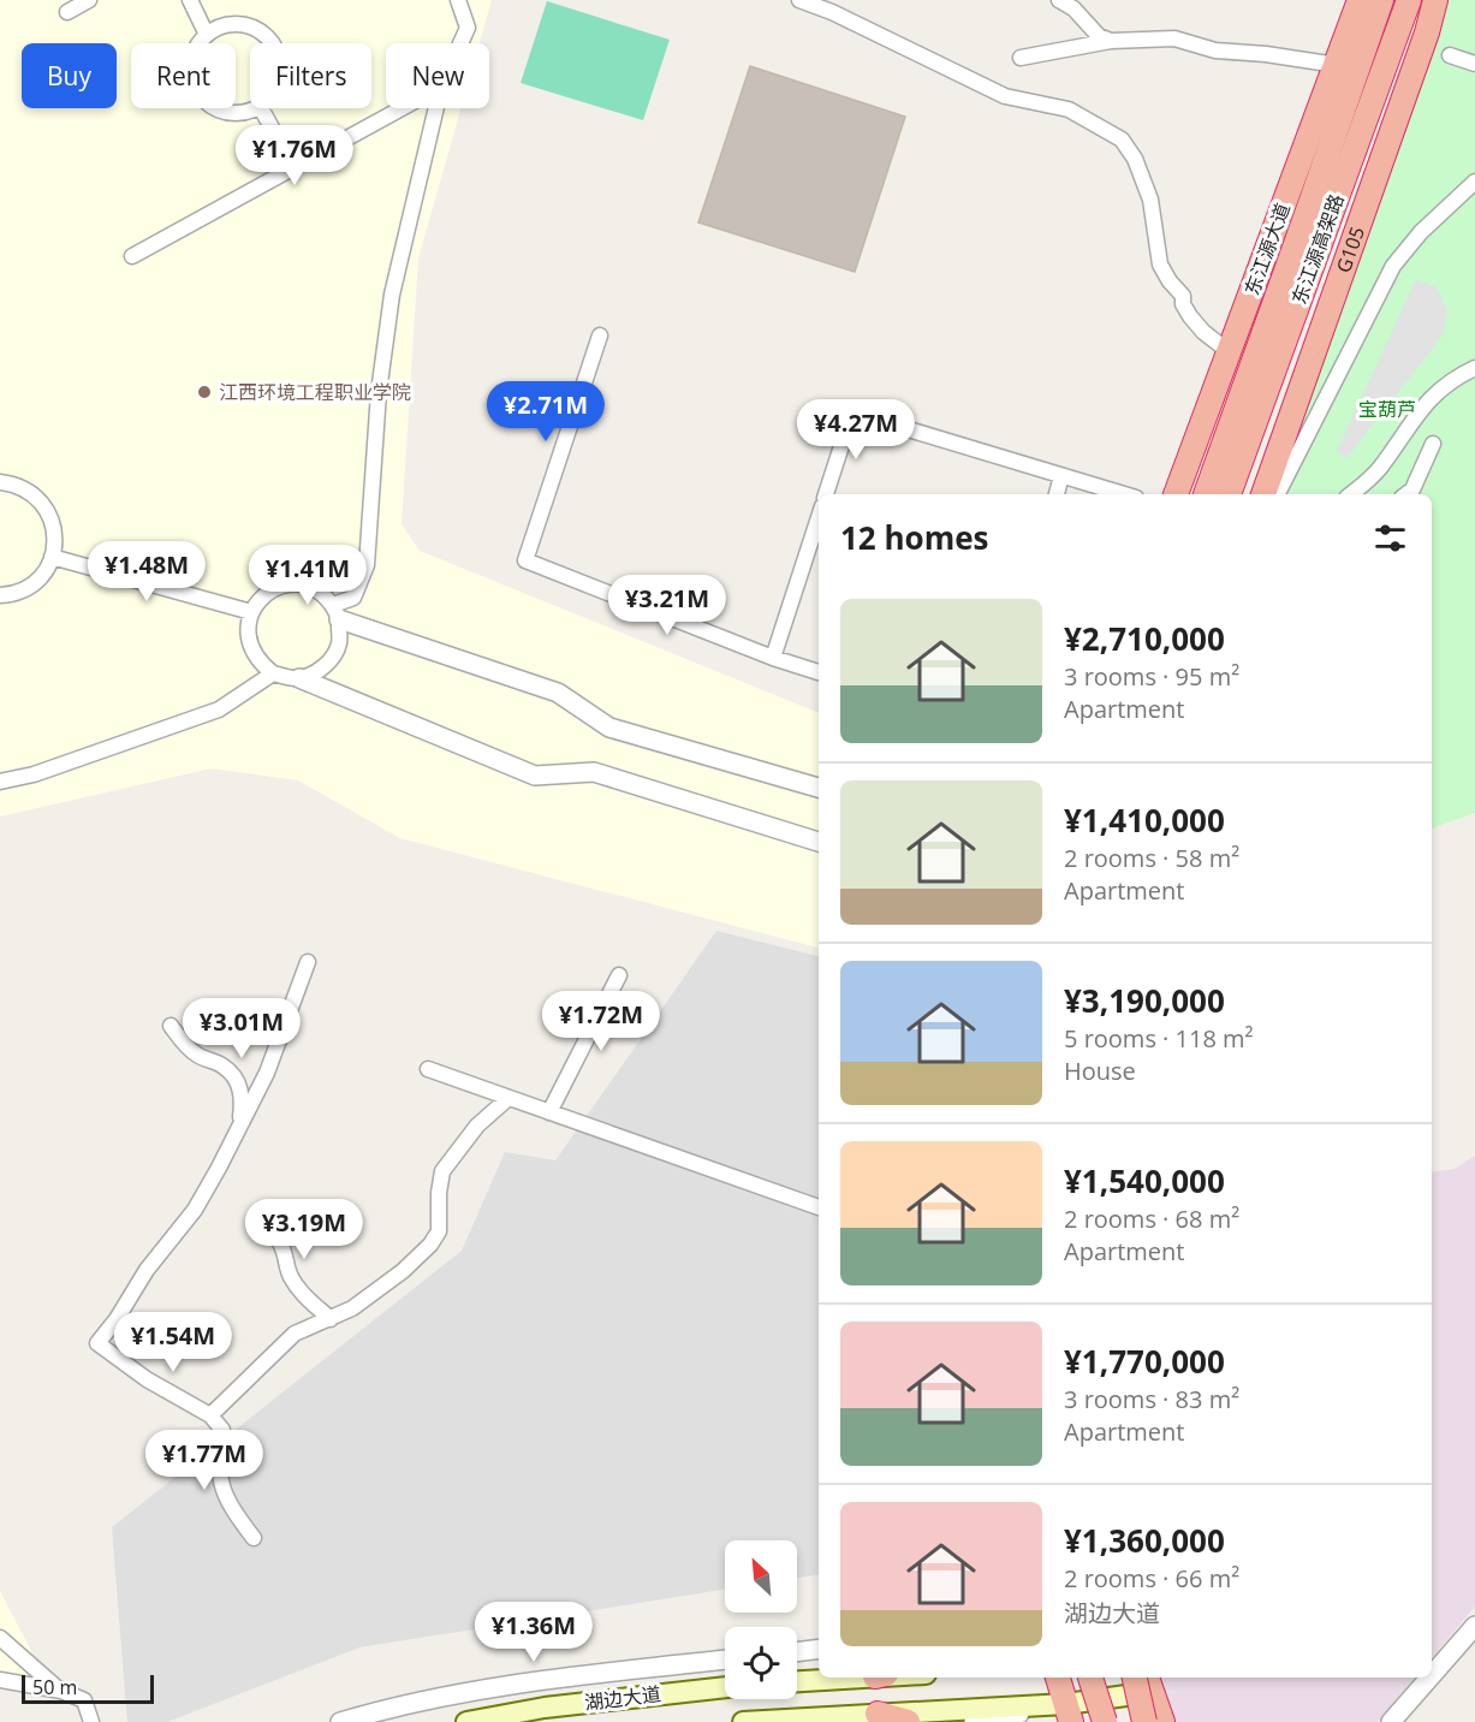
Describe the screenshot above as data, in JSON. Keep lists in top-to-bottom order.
{
  "streets": {
    "highway": ["东江源大道", "东江源高架路", "G105"],
    "main road": ["湖边大道"]
  },
  "parks": ["宝葫芦"],
  "places": ["江西环境工程职业学院"],
  "scale_bar": "50 m",
  "north": "top left",
  "page": {
    "chip": [
      "Buy",
      "Rent",
      "Filters",
      "New"
    ],
    "price": [
      "¥1.76M",
      "¥2.71M",
      "¥4.27M",
      "¥1.48M",
      "¥1.41M",
      "¥3.21M",
      "¥1.72M",
      "¥3.01M",
      "¥3.19M",
      "¥1.54M",
      "¥1.77M",
      "¥1.36M"
    ],
    "heading": "12 homes",
    "list": [
      {
        "name": "¥2,710,000",
        "note": "3 rooms · 95 m² · Apartment"
      },
      {
        "name": "¥1,410,000",
        "note": "2 rooms · 58 m² · Apartment"
      },
      {
        "name": "¥3,190,000",
        "note": "5 rooms · 118 m² · House"
      },
      {
        "name": "¥1,540,000",
        "note": "2 rooms · 68 m² · Apartment"
      },
      {
        "name": "¥1,770,000",
        "note": "3 rooms · 83 m² · Apartment"
      },
      {
        "name": "¥1,360,000",
        "note": "2 rooms · 66 m² · 湖边大道"
      }
    ],
    "scale": "50 m"
  }
}
